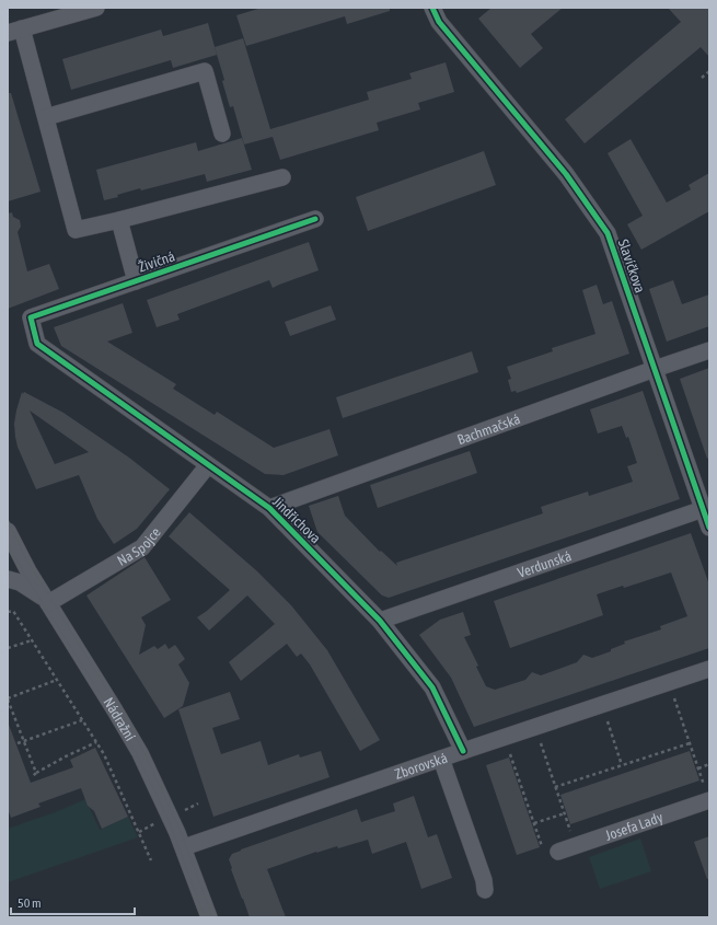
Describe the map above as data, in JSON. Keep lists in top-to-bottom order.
{
  "streets": {
    "street": [
      "Živičná",
      "Slavíčkova",
      "Bachmačská",
      "Jindřichova",
      "Na Spojce",
      "Verdunská",
      "Nádražní",
      "Zborovská",
      "Josefa Lady"
    ]
  },
  "crossings": [
    ["Živičná", "Jindřichova"],
    ["Slavíčkova", "Bachmačská"],
    ["Slavíčkova", "Verdunská"],
    ["Bachmačská", "Jindřichova"],
    ["Jindřichova", "Na Spojce"],
    ["Jindřichova", "Verdunská"],
    ["Jindřichova", "Zborovská"],
    ["Na Spojce", "Nádražní"],
    ["Nádražní", "Zborovská"]
  ],
  "scale_bar": "50 m"
}
